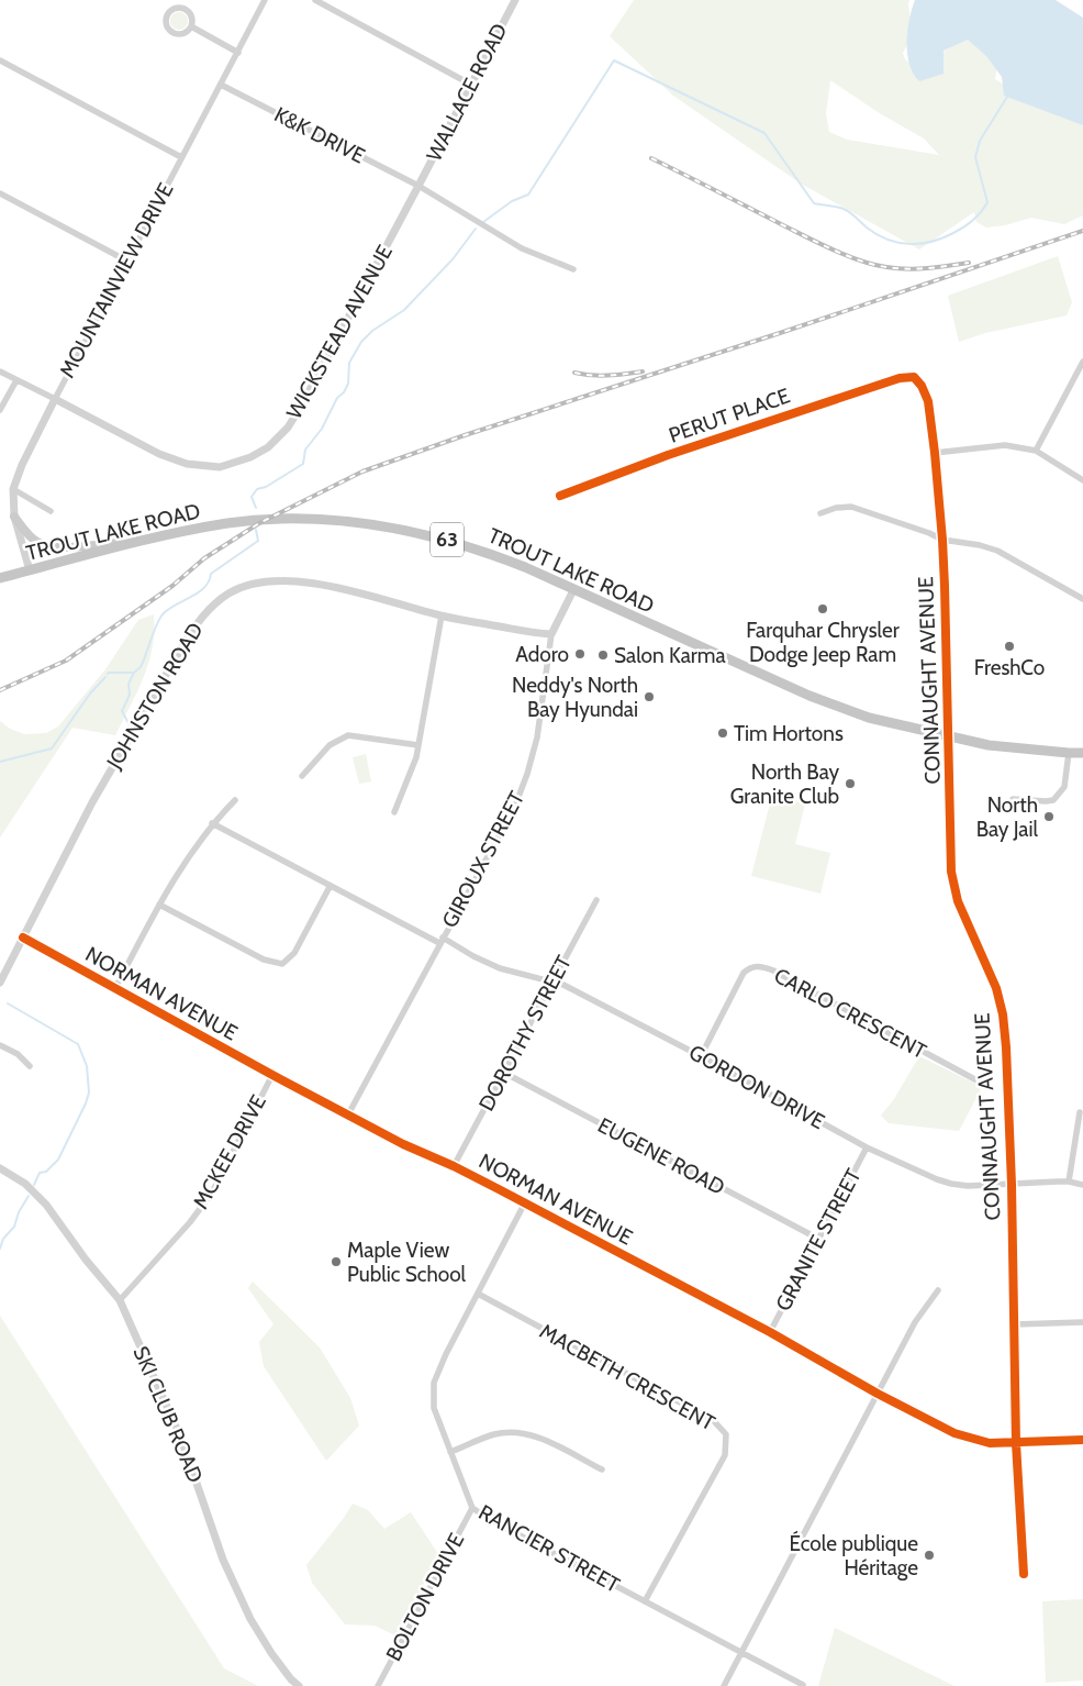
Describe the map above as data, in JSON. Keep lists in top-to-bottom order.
{
  "streets": {
    "main road": ["TROUT LAKE ROAD", "63"],
    "street": [
      "WALLACE ROAD",
      "K&K DRIVE",
      "MOUNTAINVIEW DRIVE",
      "WICKSTEAD AVENUE",
      "PERUT PLACE",
      "CONNAUGHT AVENUE",
      "JOHNSTON ROAD",
      "GIROUX STREET",
      "NORMAN AVENUE",
      "CARLO CRESCENT",
      "DOROTHY STREET",
      "GORDON DRIVE",
      "MCKEE DRIVE",
      "EUGENE ROAD",
      "GRANITE STREET",
      "MACBETH CRESCENT",
      "SKI CLUB ROAD",
      "RANCIER STREET",
      "BOLTON DRIVE"
    ]
  },
  "crossings": [
    ["WALLACE ROAD", "K&K DRIVE"],
    ["WALLACE ROAD", "WICKSTEAD AVENUE"],
    ["K&K DRIVE", "MOUNTAINVIEW DRIVE"],
    ["K&K DRIVE", "WICKSTEAD AVENUE"],
    ["MOUNTAINVIEW DRIVE", "WICKSTEAD AVENUE"],
    ["MOUNTAINVIEW DRIVE", "TROUT LAKE ROAD"],
    ["PERUT PLACE", "CONNAUGHT AVENUE"],
    ["TROUT LAKE ROAD", "CONNAUGHT AVENUE"],
    ["TROUT LAKE ROAD", "GIROUX STREET"],
    ["CONNAUGHT AVENUE", "NORMAN AVENUE"],
    ["CONNAUGHT AVENUE", "GORDON DRIVE"],
    ["JOHNSTON ROAD", "GIROUX STREET"],
    ["JOHNSTON ROAD", "NORMAN AVENUE"],
    ["GIROUX STREET", "NORMAN AVENUE"],
    ["GIROUX STREET", "GORDON DRIVE"],
    ["NORMAN AVENUE", "DOROTHY STREET"],
    ["NORMAN AVENUE", "MCKEE DRIVE"],
    ["NORMAN AVENUE", "GRANITE STREET"],
    ["NORMAN AVENUE", "RANCIER STREET"],
    ["CARLO CRESCENT", "GORDON DRIVE"],
    ["DOROTHY STREET", "GORDON DRIVE"],
    ["DOROTHY STREET", "EUGENE ROAD"],
    ["GORDON DRIVE", "GRANITE STREET"],
    ["MCKEE DRIVE", "SKI CLUB ROAD"],
    ["EUGENE ROAD", "GRANITE STREET"],
    ["MACBETH CRESCENT", "RANCIER STREET"],
    ["RANCIER STREET", "BOLTON DRIVE"]
  ],
  "places": [
    "Farquhar Chrysler Dodge Jeep Ram",
    "FreshCo",
    "Adoro",
    "Salon Karma",
    "Neddy's North Bay Hyundai",
    "Tim Hortons",
    "North Bay Granite Club",
    "North Bay Jail",
    "Maple View Public School",
    "École publique Héritage"
  ]
}
